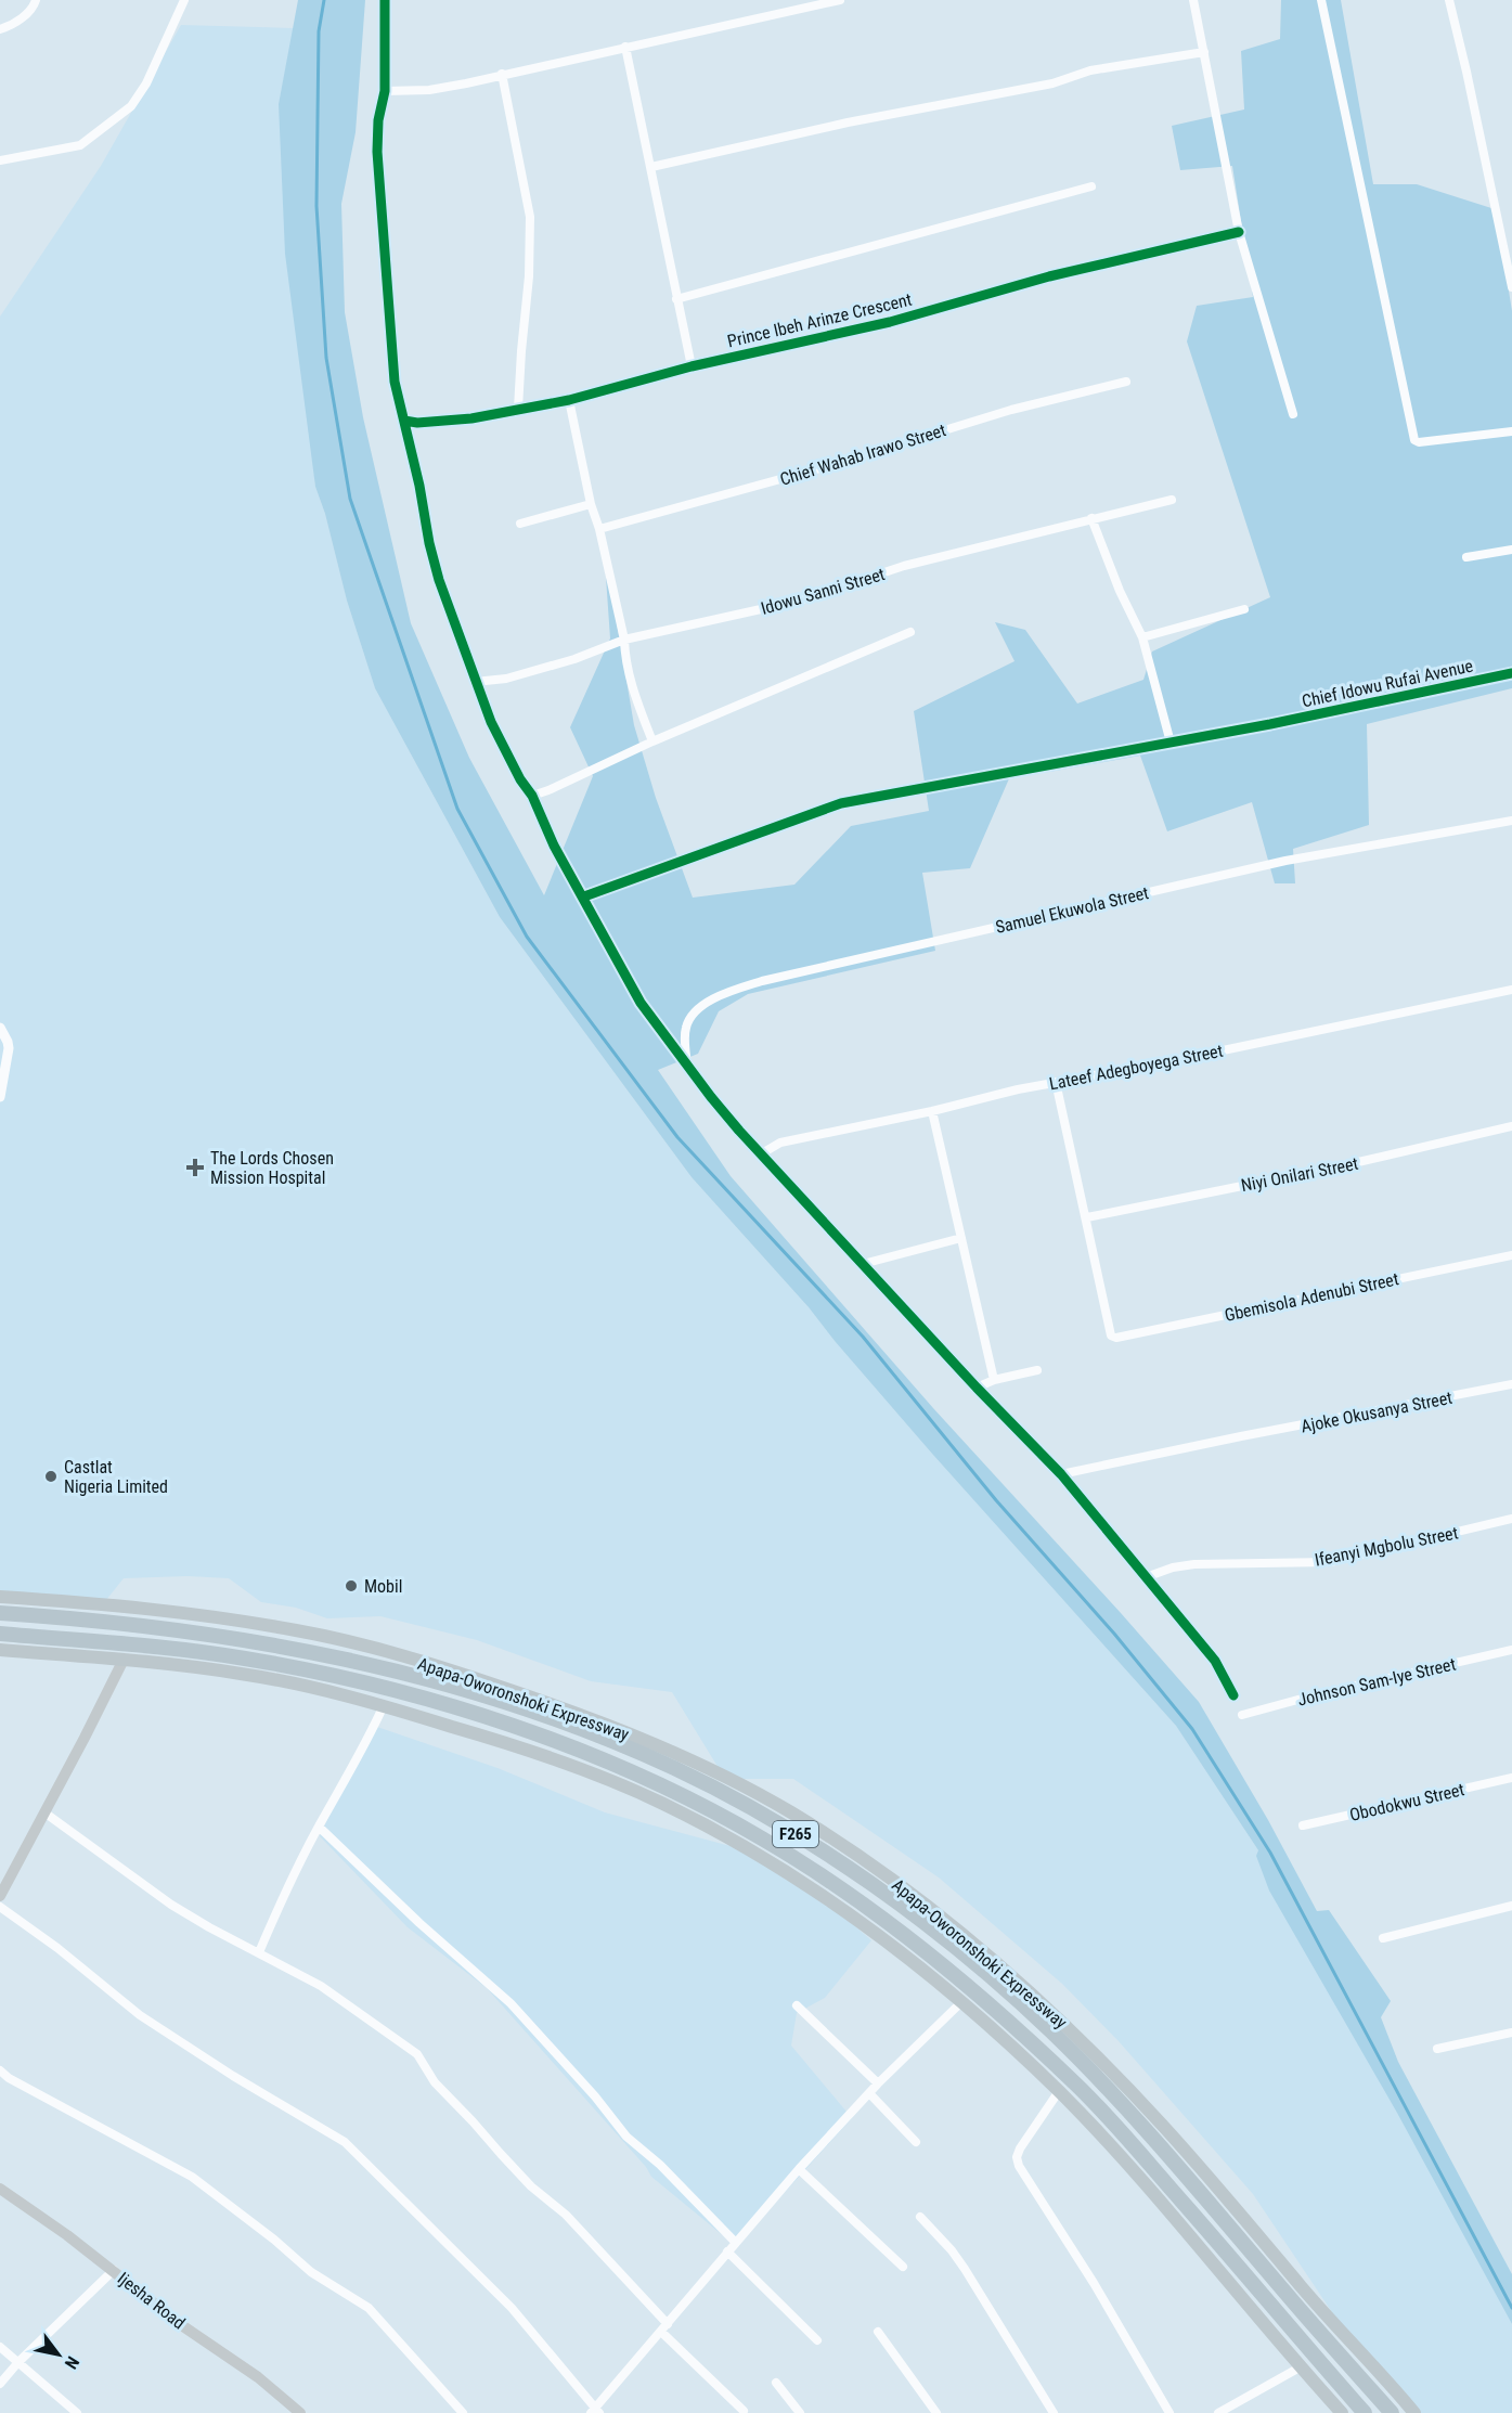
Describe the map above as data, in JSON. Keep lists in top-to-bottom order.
{
  "streets": {
    "highway": ["Apapa-Oworonshoki Expressway", "F265"],
    "main road": ["Ijesha Road"],
    "street": [
      "Prince Ibeh Arinze Crescent",
      "Chief Wahab Irawo Street",
      "Idowu Sanni Street",
      "Chief Idowu Rufai Avenue",
      "Samuel Ekuwola Street",
      "Lateef Adegboyega Street",
      "Niyi Onilari Street",
      "Gbemisola Adenubi Street",
      "Ajoke Okusanya Street",
      "Ifeanyi Mgbolu Street",
      "Johnson Sam-Iye Street",
      "Obodokwu Street"
    ]
  },
  "crossings": [
    ["Niyi Onilari Street", "Gbemisola Adenubi Street"]
  ],
  "places": {
    "health": ["The Lords Chosen Mission Hospital"],
    "other": ["Castlat Nigeria Limited", "Mobil"]
  },
  "north": "bottom right"
}
